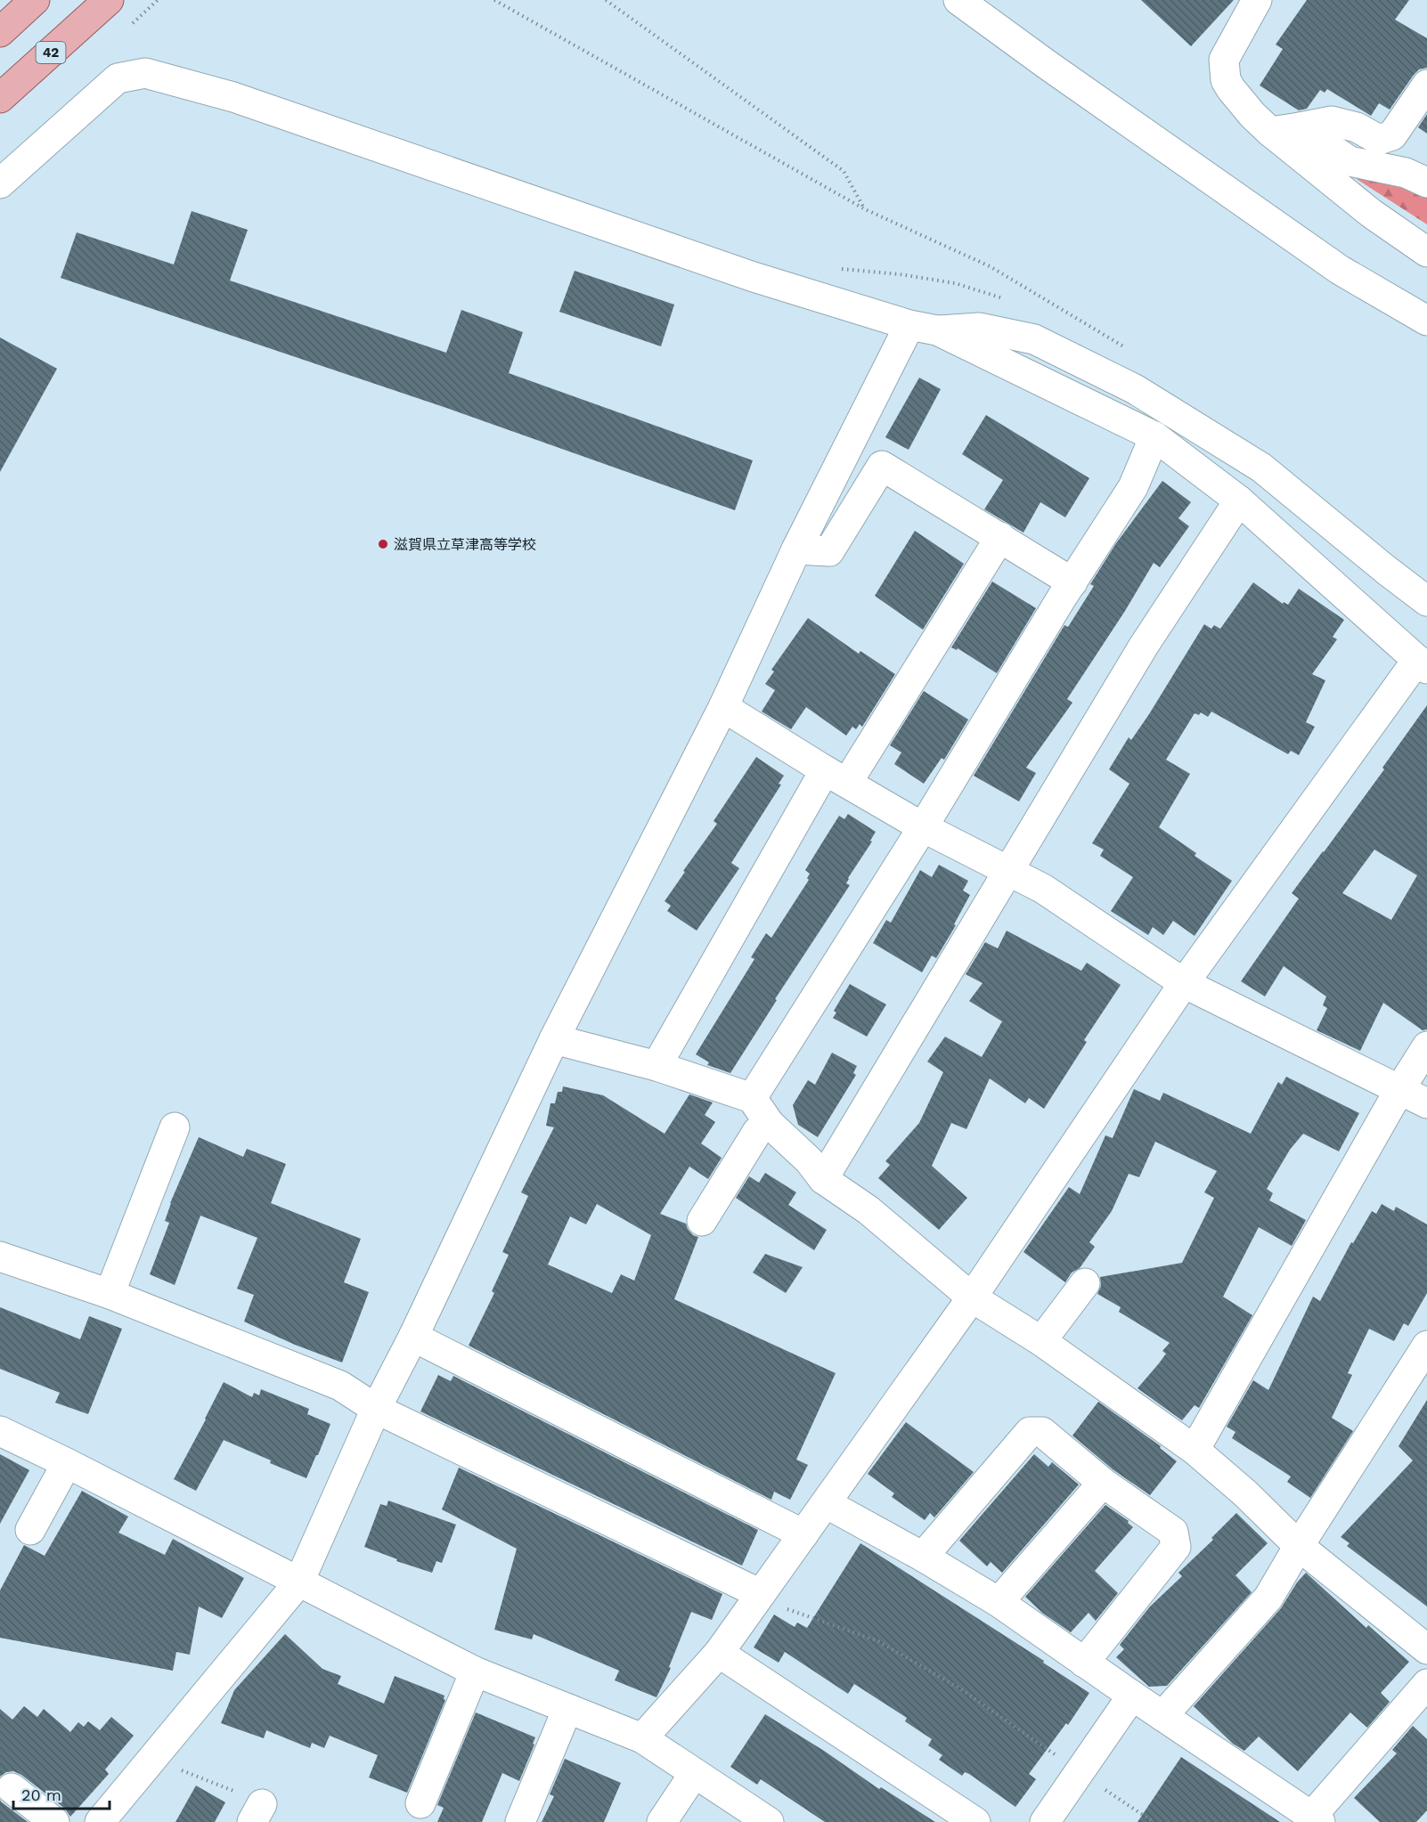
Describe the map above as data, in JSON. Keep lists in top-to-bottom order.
{
  "streets": {
    "main road": ["42"]
  },
  "places": ["滋賀県立草津高等学校"],
  "scale_bar": "20 m"
}
